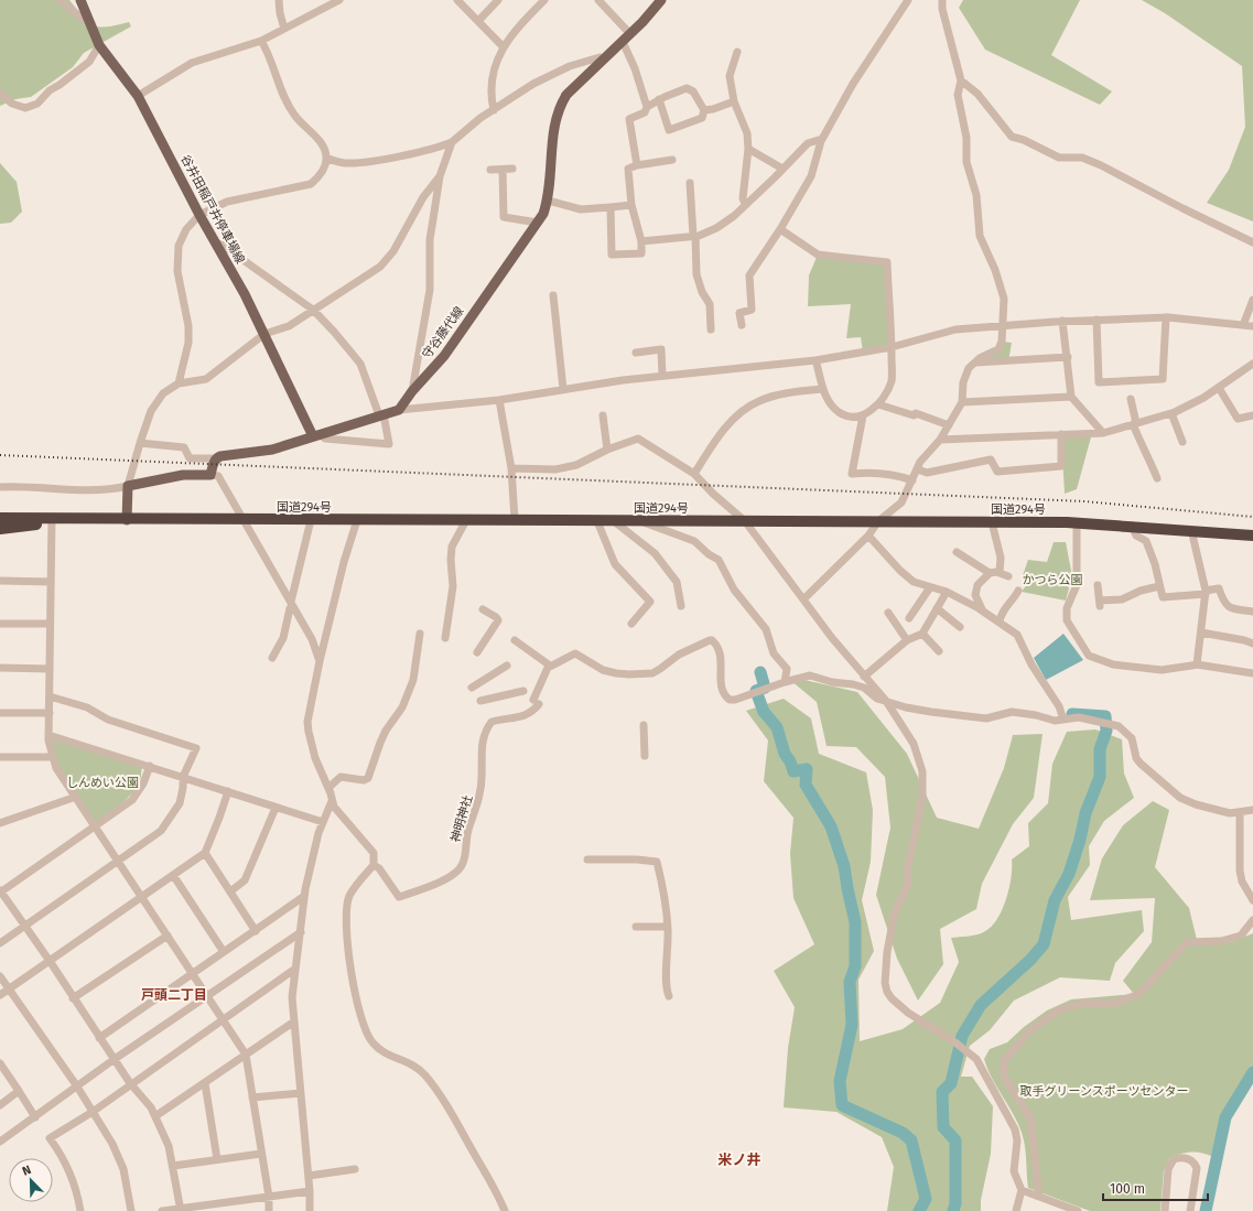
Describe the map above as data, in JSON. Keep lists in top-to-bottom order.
{
  "streets": {
    "highway": ["国道294号"],
    "main road": ["谷井田稲戸井停車場線", "守谷藤代線"],
    "street": ["神明神社"]
  },
  "districts": ["戸頭二丁目", "米ノ井"],
  "parks": ["かつら公園", "しんめい公園", "取手グリーンスポーツセンター"],
  "scale_bar": "100 m",
  "north": "top left"
}
